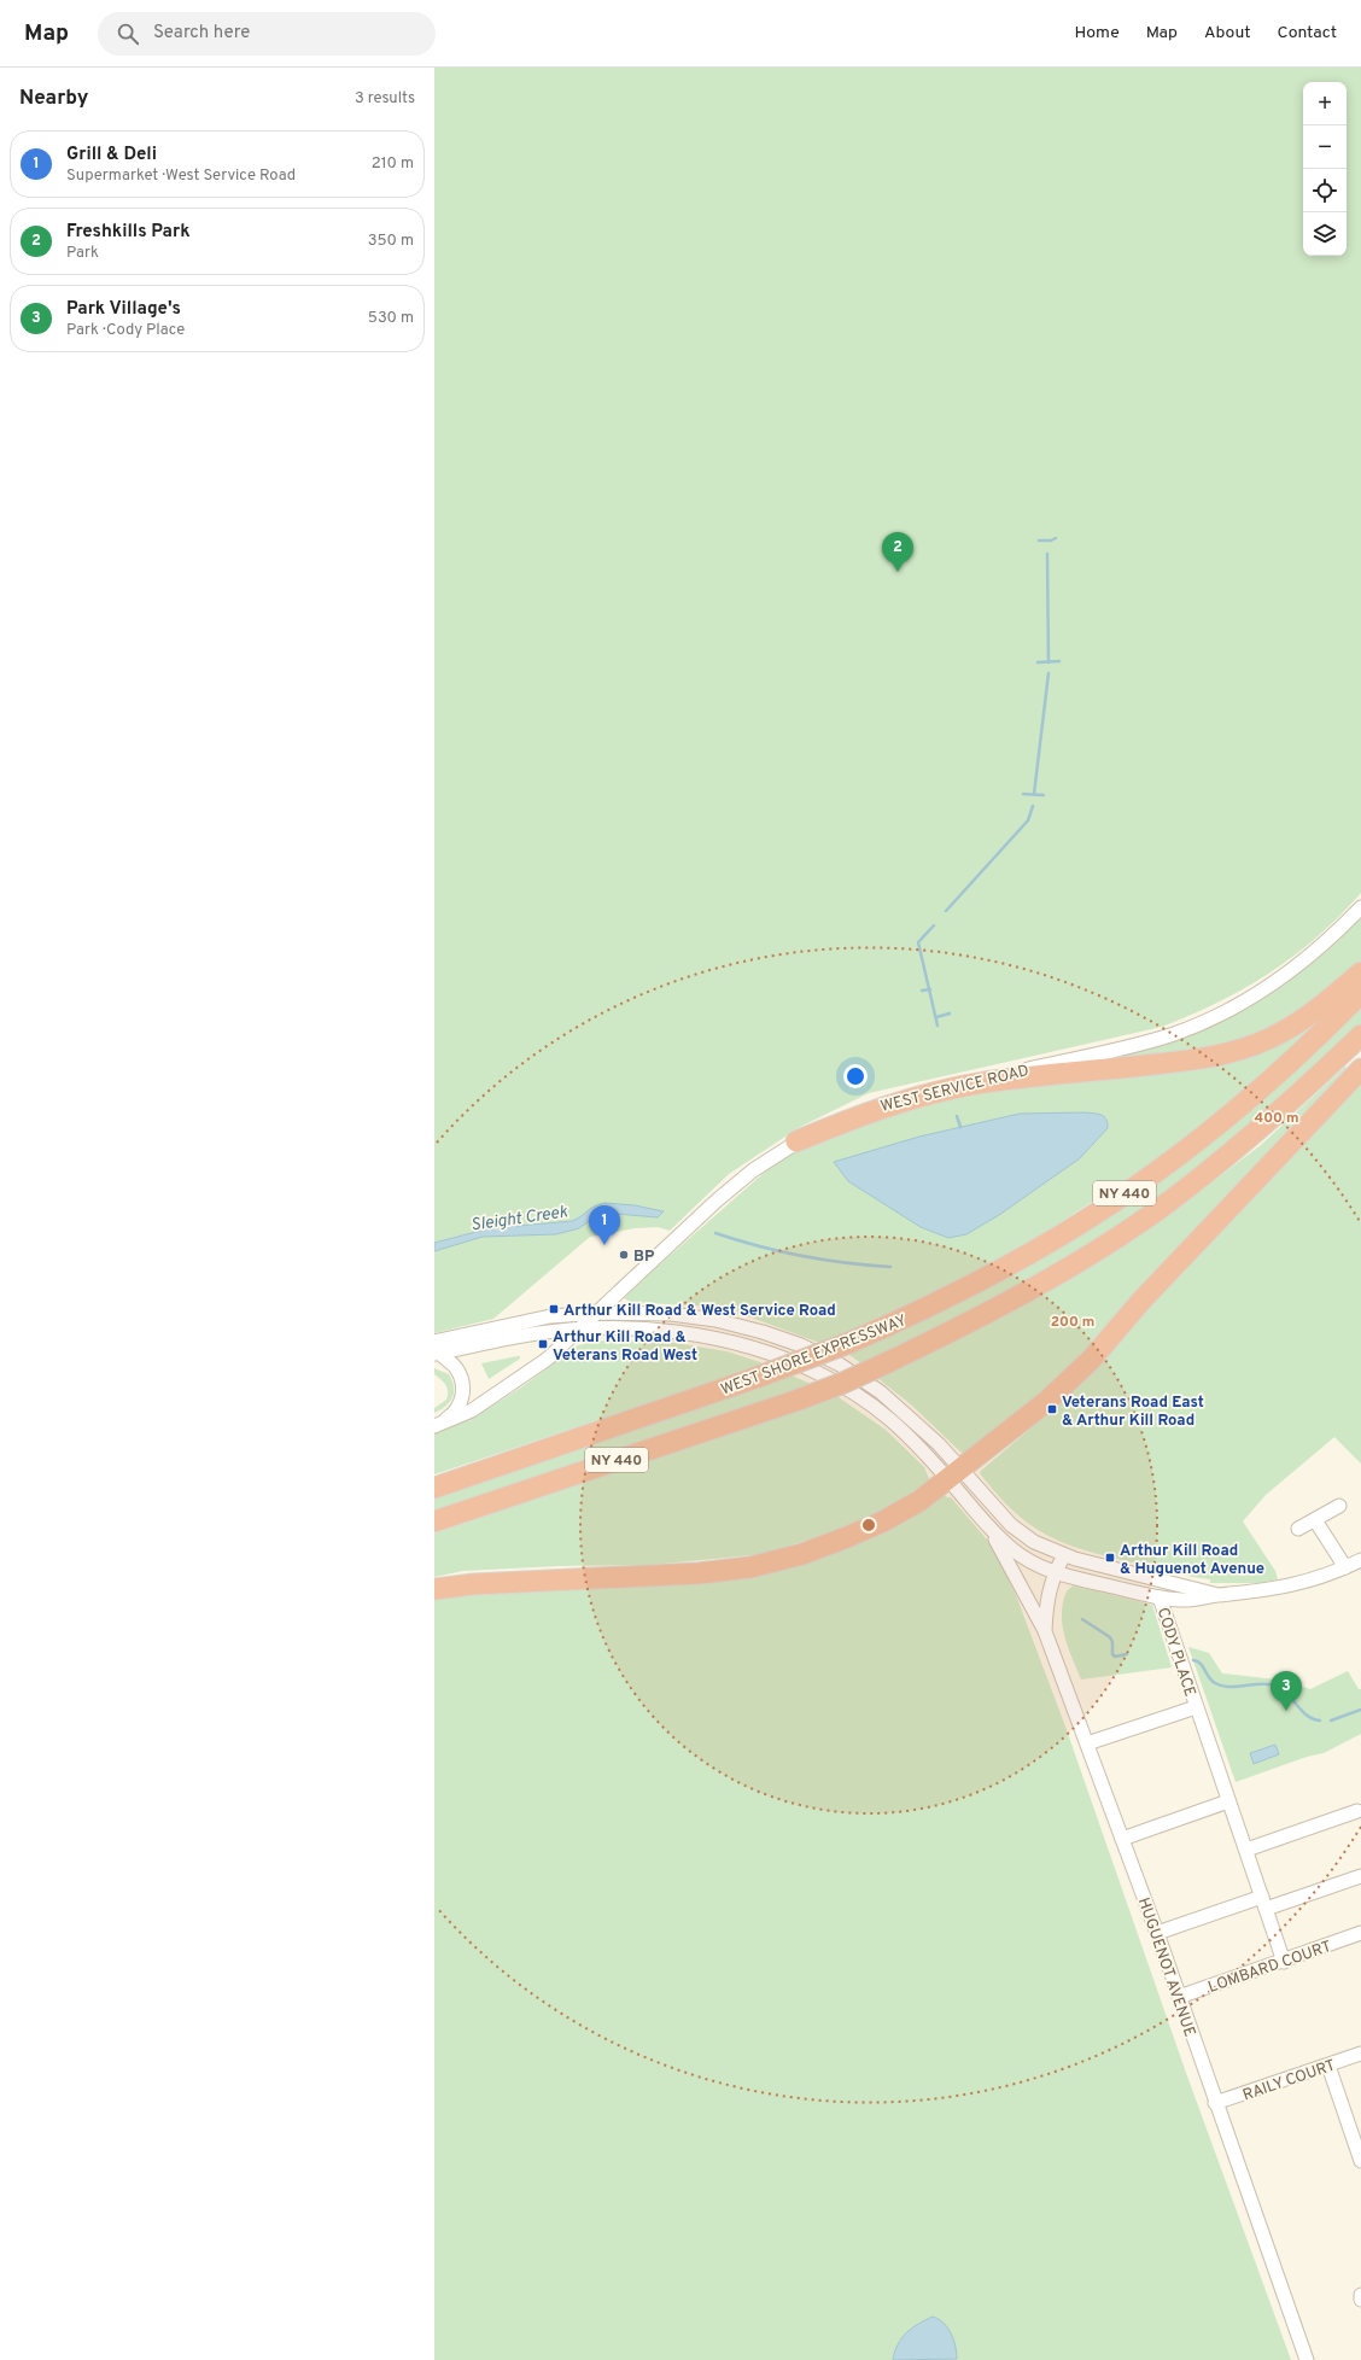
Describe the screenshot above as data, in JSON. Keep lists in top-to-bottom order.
{
  "streets": {
    "highway": ["NY 440", "WEST SHORE EXPRESSWAY"],
    "street": [
      "WEST SERVICE ROAD",
      "CODY PLACE",
      "LOMBARD COURT",
      "HUGUENOT AVENUE",
      "RAILY COURT"
    ]
  },
  "crossings": [
    ["CODY PLACE", "LOMBARD COURT"],
    ["CODY PLACE", "HUGUENOT AVENUE"],
    ["LOMBARD COURT", "HUGUENOT AVENUE"],
    ["HUGUENOT AVENUE", "RAILY COURT"]
  ],
  "water": ["Sleight Creek"],
  "places": {
    "other": ["BP"],
    "transit": [
      "Arthur Kill Road & West Service Road",
      "Arthur Kill Road & Veterans Road West",
      "Veterans Road East & Arthur Kill Road",
      "Arthur Kill Road & Huguenot Avenue"
    ]
  },
  "page": {
    "header": "Map",
    "search": "Search here",
    "nav": [
      "Home",
      "Map",
      "About",
      "Contact"
    ],
    "heading": ["Nearby", "3 results"],
    "map_buttons": ["+", "−"],
    "list": [
      {
        "mark": "1",
        "name": "Grill & Deli",
        "note": "Supermarket · West Service Road",
        "value": "210 m"
      },
      {
        "mark": "2",
        "name": "Freshkills Park",
        "note": "Park",
        "value": "350 m"
      },
      {
        "mark": "3",
        "name": "Park Village's",
        "note": "Park · Cody Place",
        "value": "530 m"
      }
    ],
    "pins": ["2", "1", "3"]
  },
  "rings": ["400 m", "200 m"]
}
